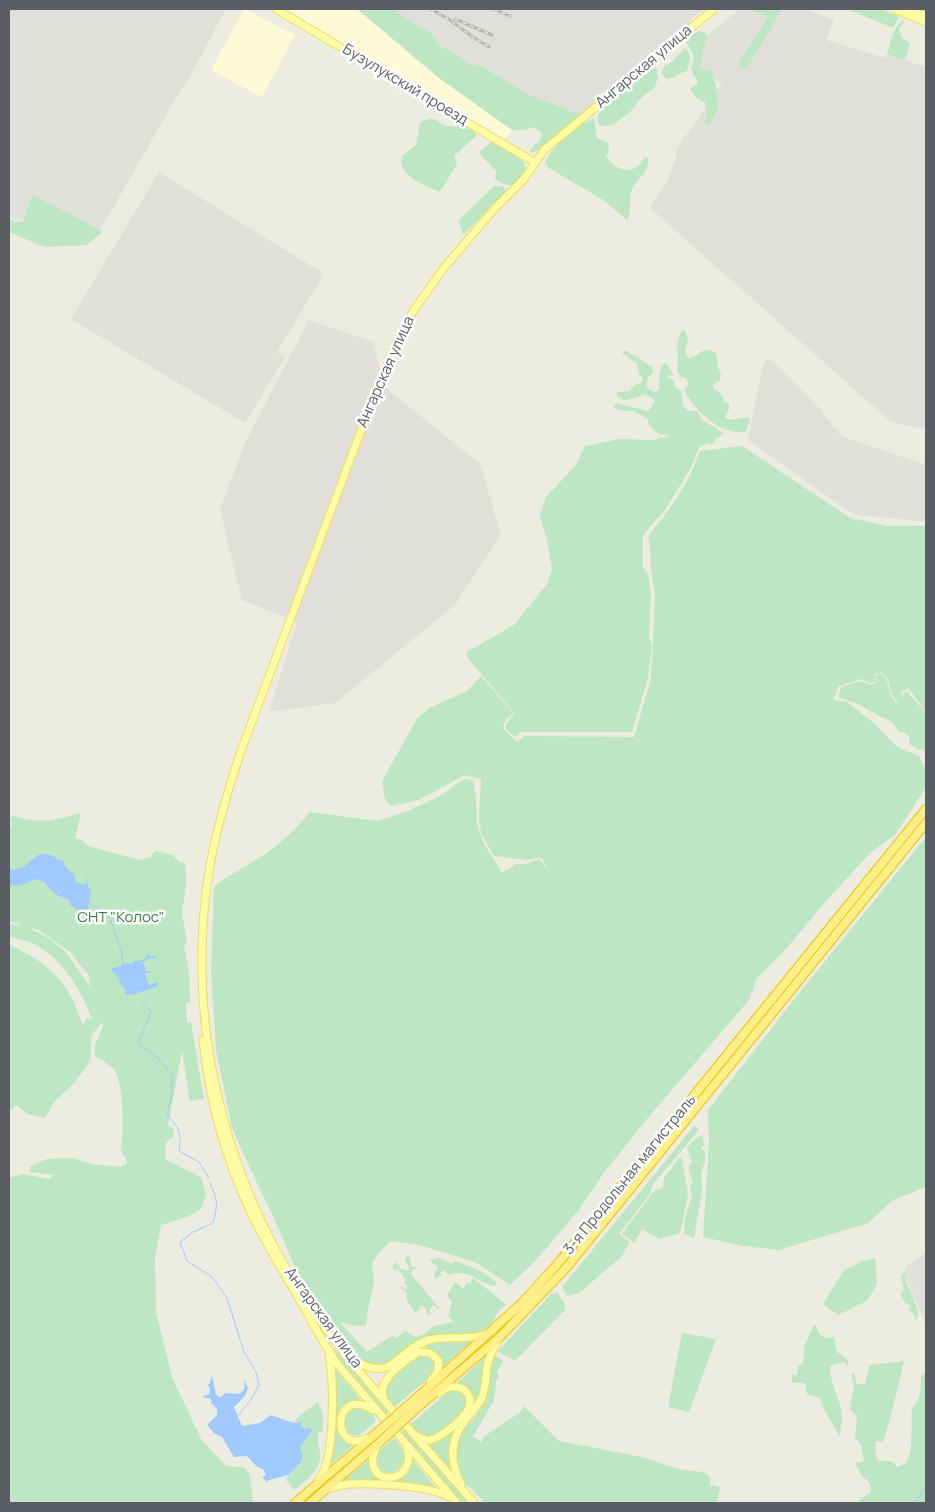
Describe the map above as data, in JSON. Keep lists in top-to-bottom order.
{
  "streets": {
    "highway": ["3-я Продольная магистраль"],
    "main road": ["Ангарская улица", "Бузулукский проезд"]
  },
  "crossings": [
    ["Ангарская улица", "Бузулукский проезд"]
  ],
  "parks": ["СНТ \"Колос\""]
}
